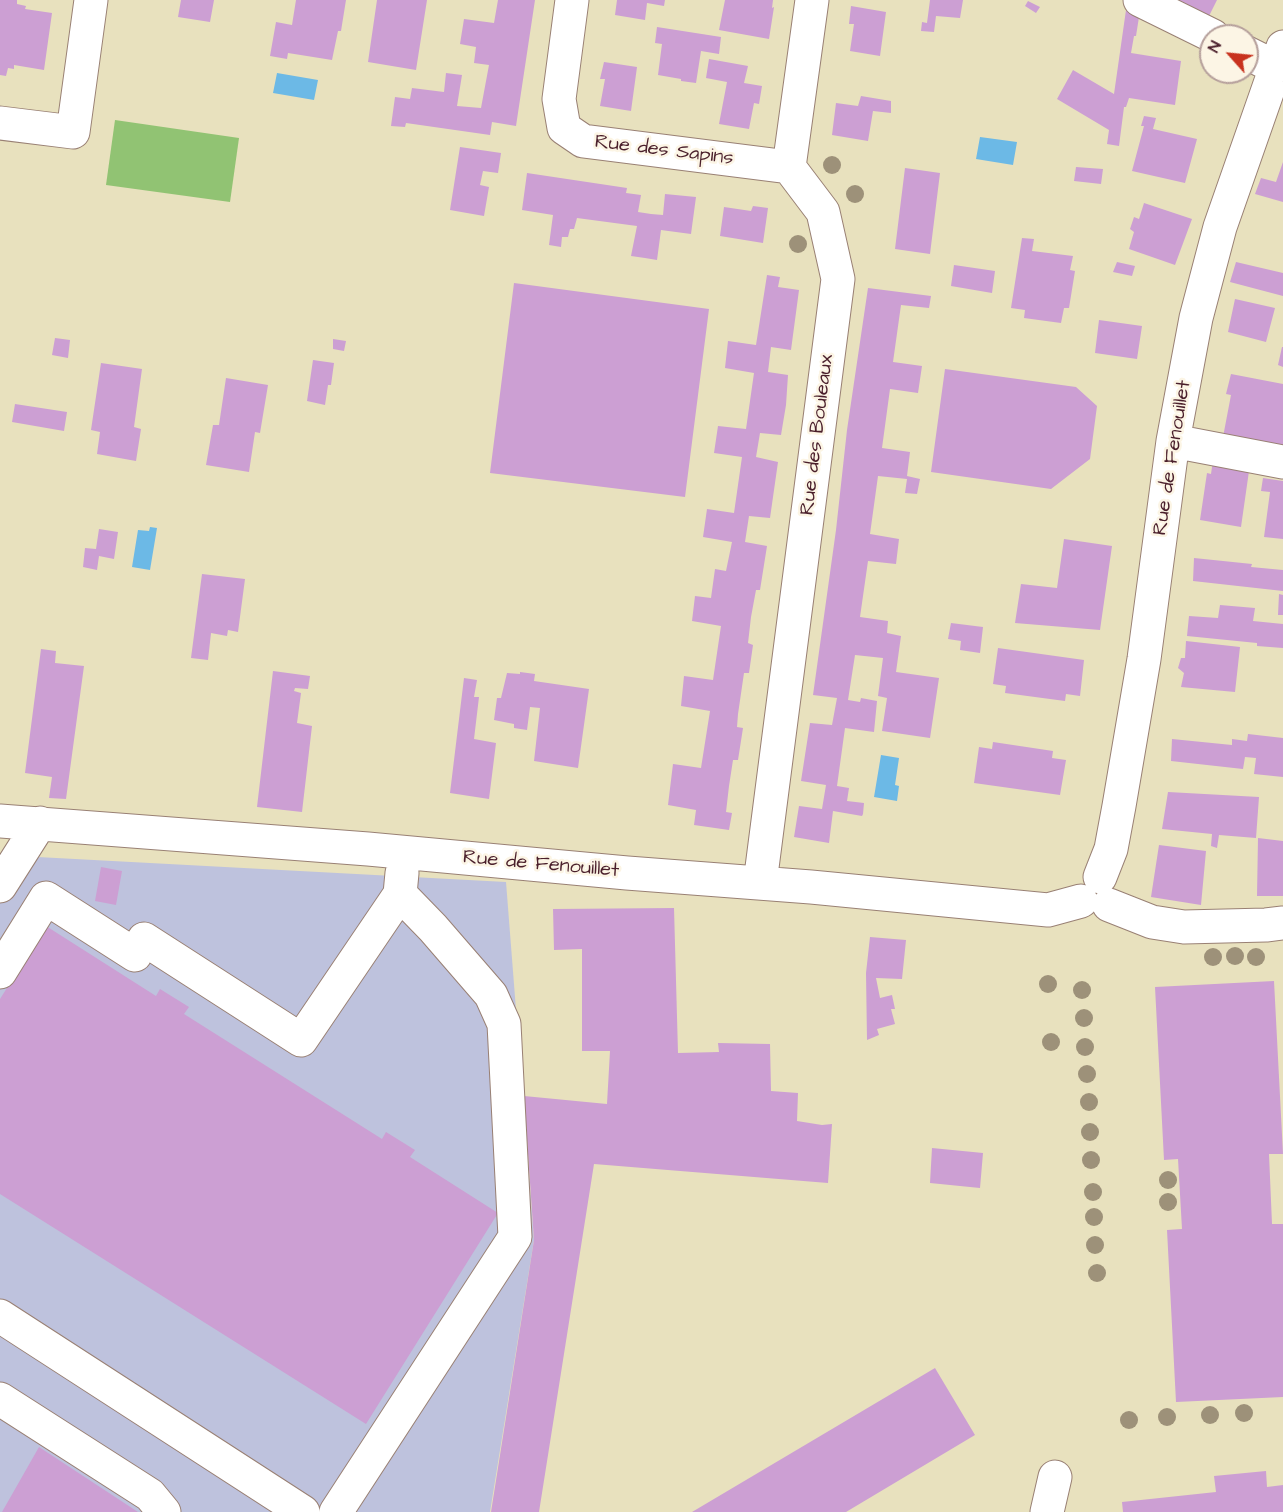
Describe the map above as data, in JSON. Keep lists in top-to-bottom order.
{
  "streets": {
    "street": ["Rue des Sapins", "Rue des Bouleaux", "Rue de Fenouillet"]
  },
  "crossings": [
    ["Rue des Sapins", "Rue des Bouleaux"],
    ["Rue des Bouleaux", "Rue de Fenouillet"]
  ],
  "north": "top left"
}
